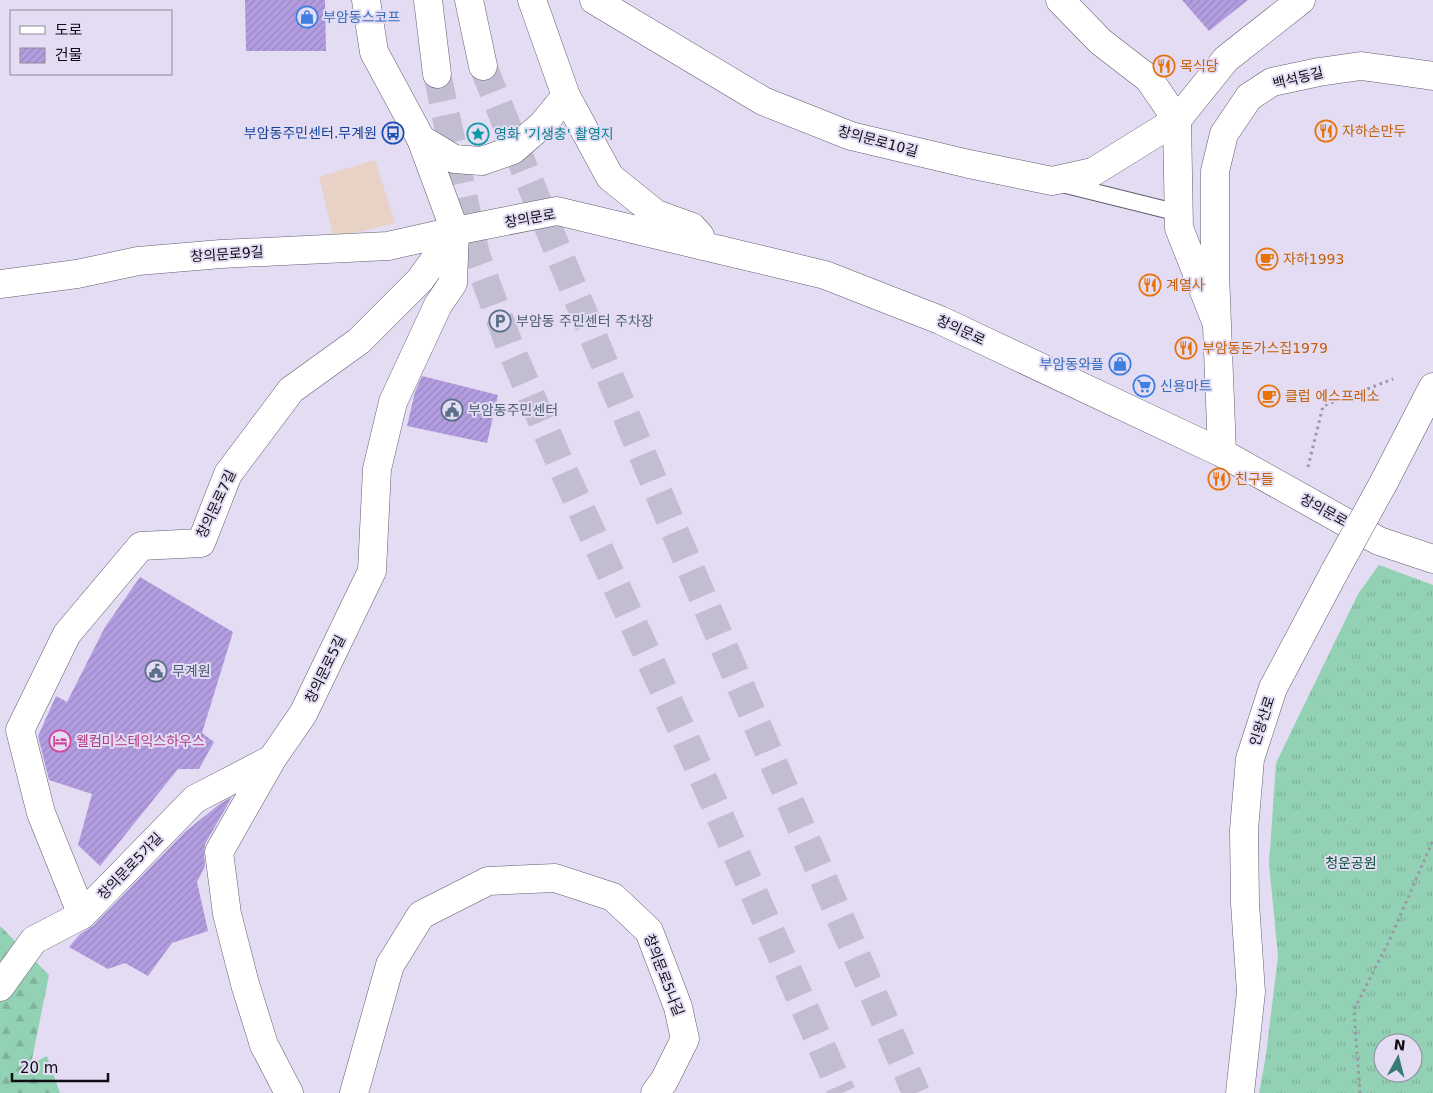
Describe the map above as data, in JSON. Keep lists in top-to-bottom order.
{
  "streets": {
    "street": [
      "백석동길",
      "창의문로10길",
      "창의문로",
      "창의문로9길",
      "창의문로7길",
      "창의문로5길",
      "인왕산로",
      "창의문로5가길",
      "창의문로5나길"
    ]
  },
  "crossings": [
    ["백석동길", "창의문로10길"],
    ["백석동길", "창의문로"],
    ["창의문로", "창의문로9길"],
    ["창의문로", "창의문로7길"],
    ["창의문로", "창의문로5길"],
    ["창의문로9길", "창의문로7길"],
    ["창의문로9길", "창의문로5길"],
    ["창의문로7길", "창의문로5길"],
    ["창의문로7길", "창의문로5가길"],
    ["창의문로5길", "창의문로5가길"]
  ],
  "parks": ["청운공원"],
  "places": {
    "shop": ["부암동스코프", "부암동와플"],
    "restaurant": [
      "목식당",
      "자하손만두",
      "계열사",
      "부암동돈가스집1979",
      "친구들"
    ],
    "bus stop": ["부암동주민센터.무계원"],
    "place": ["영화 '기생충' 촬영지"],
    "cafe": ["자하1993", "클럽 에스프레소"],
    "parking": ["부암동 주민센터 주차장"],
    "supermarket": ["신용마트"],
    "public building": ["부암동주민센터", "무계원"],
    "hotel": ["웰컴미스테익스하우스"]
  },
  "legend": ["도로", "건물"],
  "scale_bar": "20 m",
  "north": "top"
}
